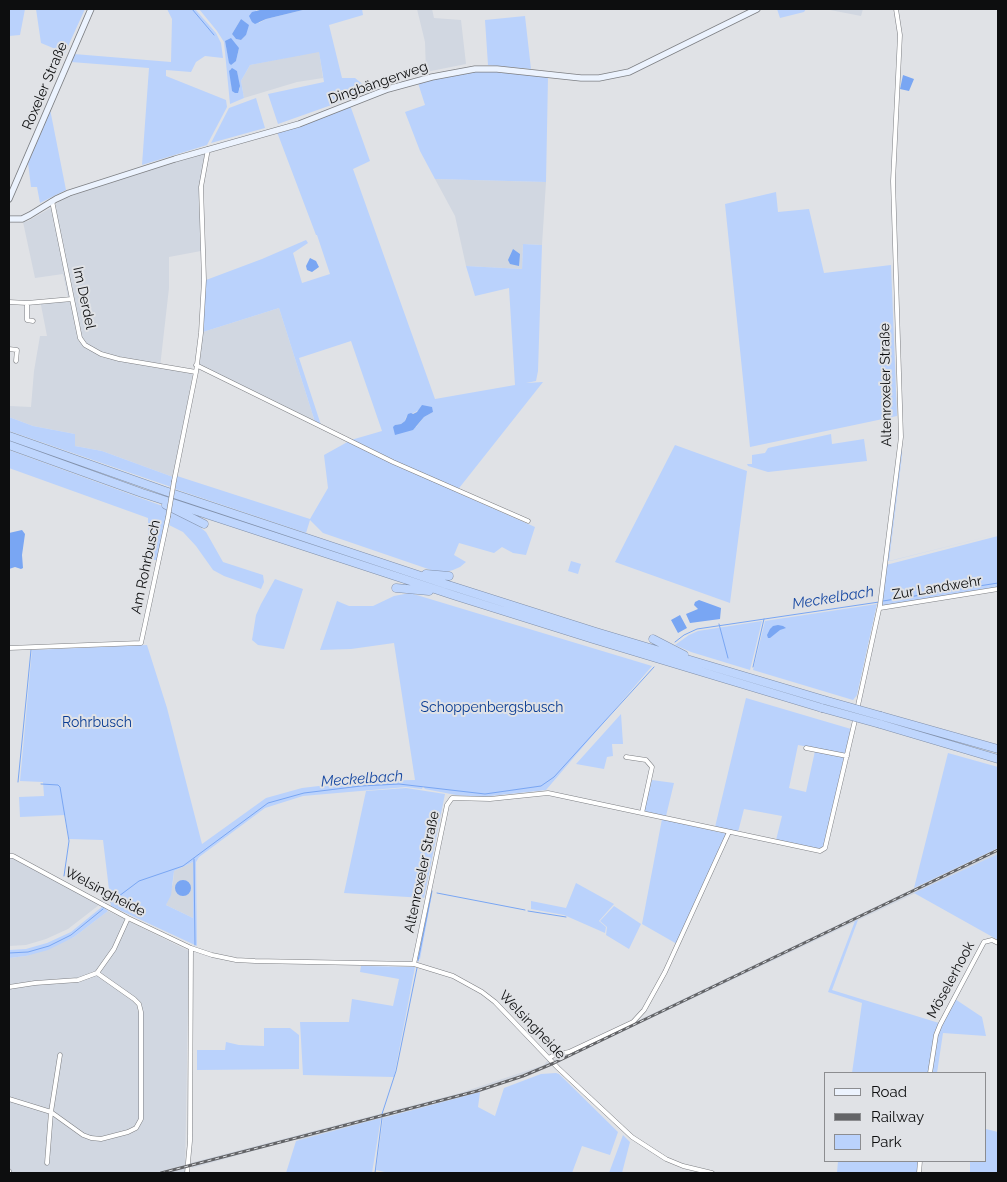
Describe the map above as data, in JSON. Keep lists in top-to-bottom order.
{
  "streets": {
    "main road": ["Dingbängerweg", "Roxeler Straße"],
    "street": [
      "Im Derdel",
      "Altenroxeler Straße",
      "Am Rohrbusch",
      "Zur Landwehr",
      "Welsingheide",
      "Möselerhook"
    ]
  },
  "crossings": [
    ["Dingbängerweg", "Im Derdel"],
    ["Dingbängerweg", "Am Rohrbusch"],
    ["Im Derdel", "Am Rohrbusch"],
    ["Altenroxeler Straße", "Zur Landwehr"],
    ["Altenroxeler Straße", "Welsingheide"]
  ],
  "water": ["Meckelbach"],
  "parks": ["Schoppenbergsbusch", "Rohrbusch"],
  "legend": ["Road", "Railway", "Park"]
}
